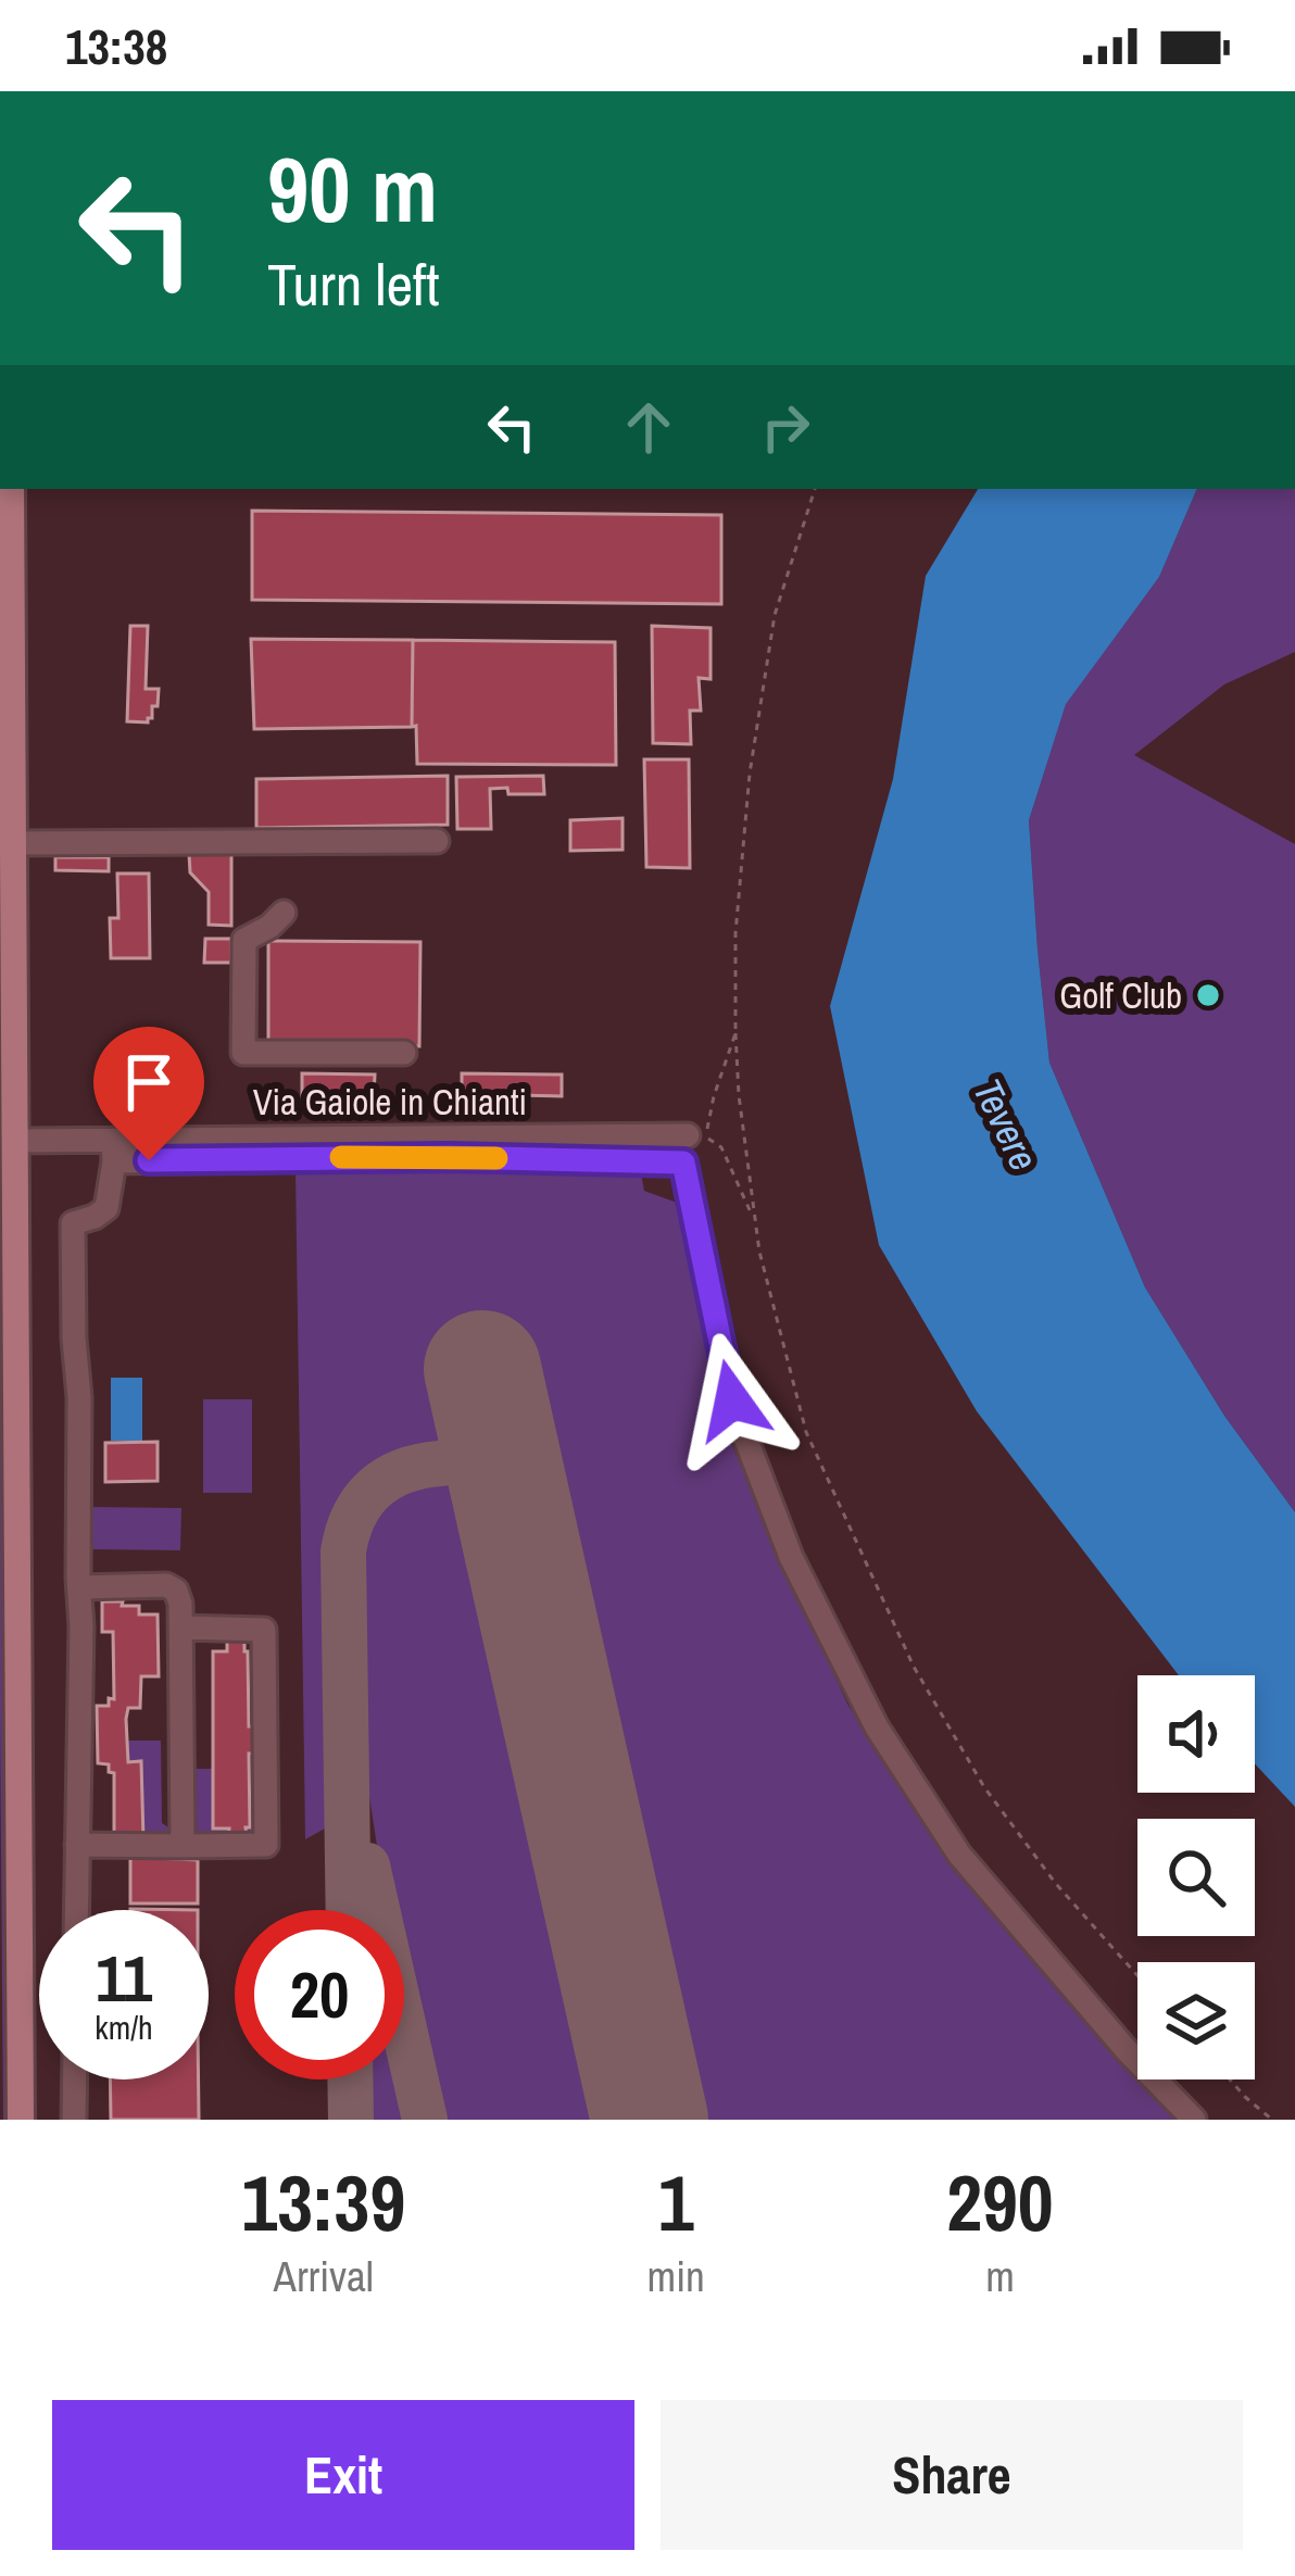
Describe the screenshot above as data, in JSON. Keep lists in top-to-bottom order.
{
  "streets": {
    "street": ["Via Gaiole in Chianti"]
  },
  "water": ["Tevere"],
  "places": ["Golf Club"],
  "page": {
    "status": "13:38",
    "turn": ["90 m", "Turn left"],
    "speed": "11 km/h",
    "limit": "20",
    "eta": [
      "13:39",
      "Arrival",
      "1",
      "min",
      "290",
      "m"
    ],
    "buttons": ["Exit", "Share"]
  }
}
